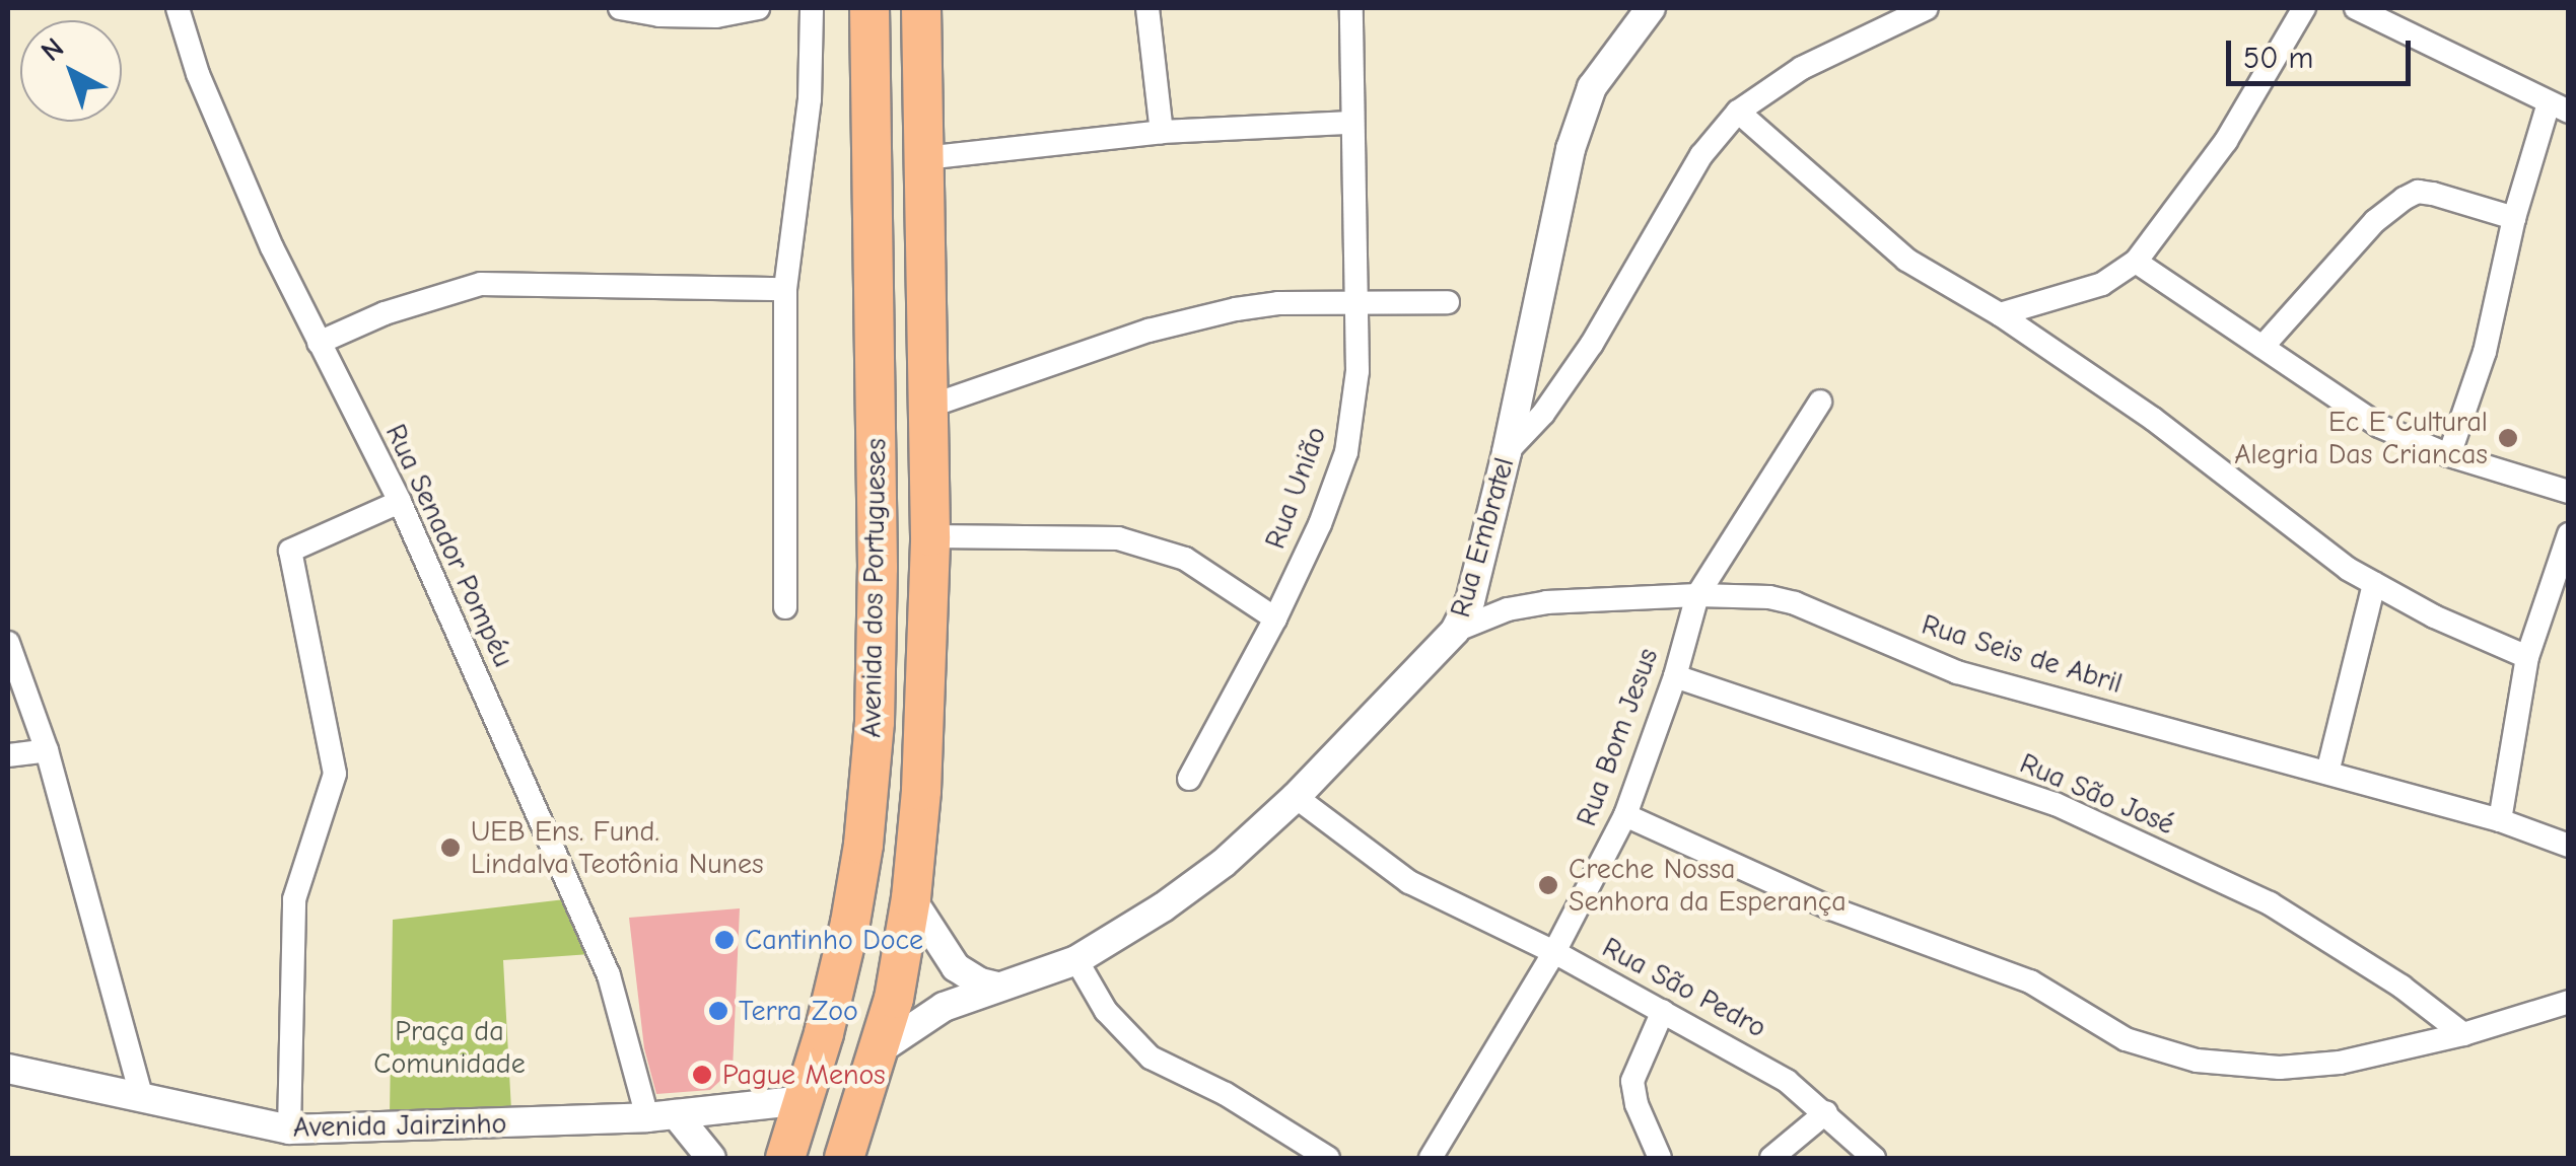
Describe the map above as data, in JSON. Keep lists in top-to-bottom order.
{
  "streets": {
    "highway": ["Avenida dos Portugueses"],
    "street": [
      "Rua União",
      "Rua Embratel",
      "Rua Senador Pompéu",
      "Rua Seis de Abril",
      "Rua Bom Jesus",
      "Rua São José",
      "Rua São Pedro",
      "Avenida Jairzinho"
    ]
  },
  "crossings": [
    ["Rua Embratel", "Avenida dos Portugueses"],
    ["Rua Embratel", "Rua Seis de Abril"],
    ["Rua Embratel", "Rua São Pedro"],
    ["Rua Senador Pompéu", "Avenida Jairzinho"],
    ["Avenida dos Portugueses", "Avenida Jairzinho"],
    ["Rua Seis de Abril", "Rua Bom Jesus"],
    ["Rua Bom Jesus", "Rua São José"],
    ["Rua Bom Jesus", "Rua São Pedro"]
  ],
  "parks": ["Praça da Comunidade"],
  "places": [
    "Ec E Cultural Alegria Das Criancas",
    "UEB Ens. Fund. Lindalva Teotônia Nunes",
    "Creche Nossa Senhora da Esperança",
    "Cantinho Doce",
    "Terra Zoo",
    "Pague Menos"
  ],
  "scale_bar": "50 m",
  "north": "top left"
}
